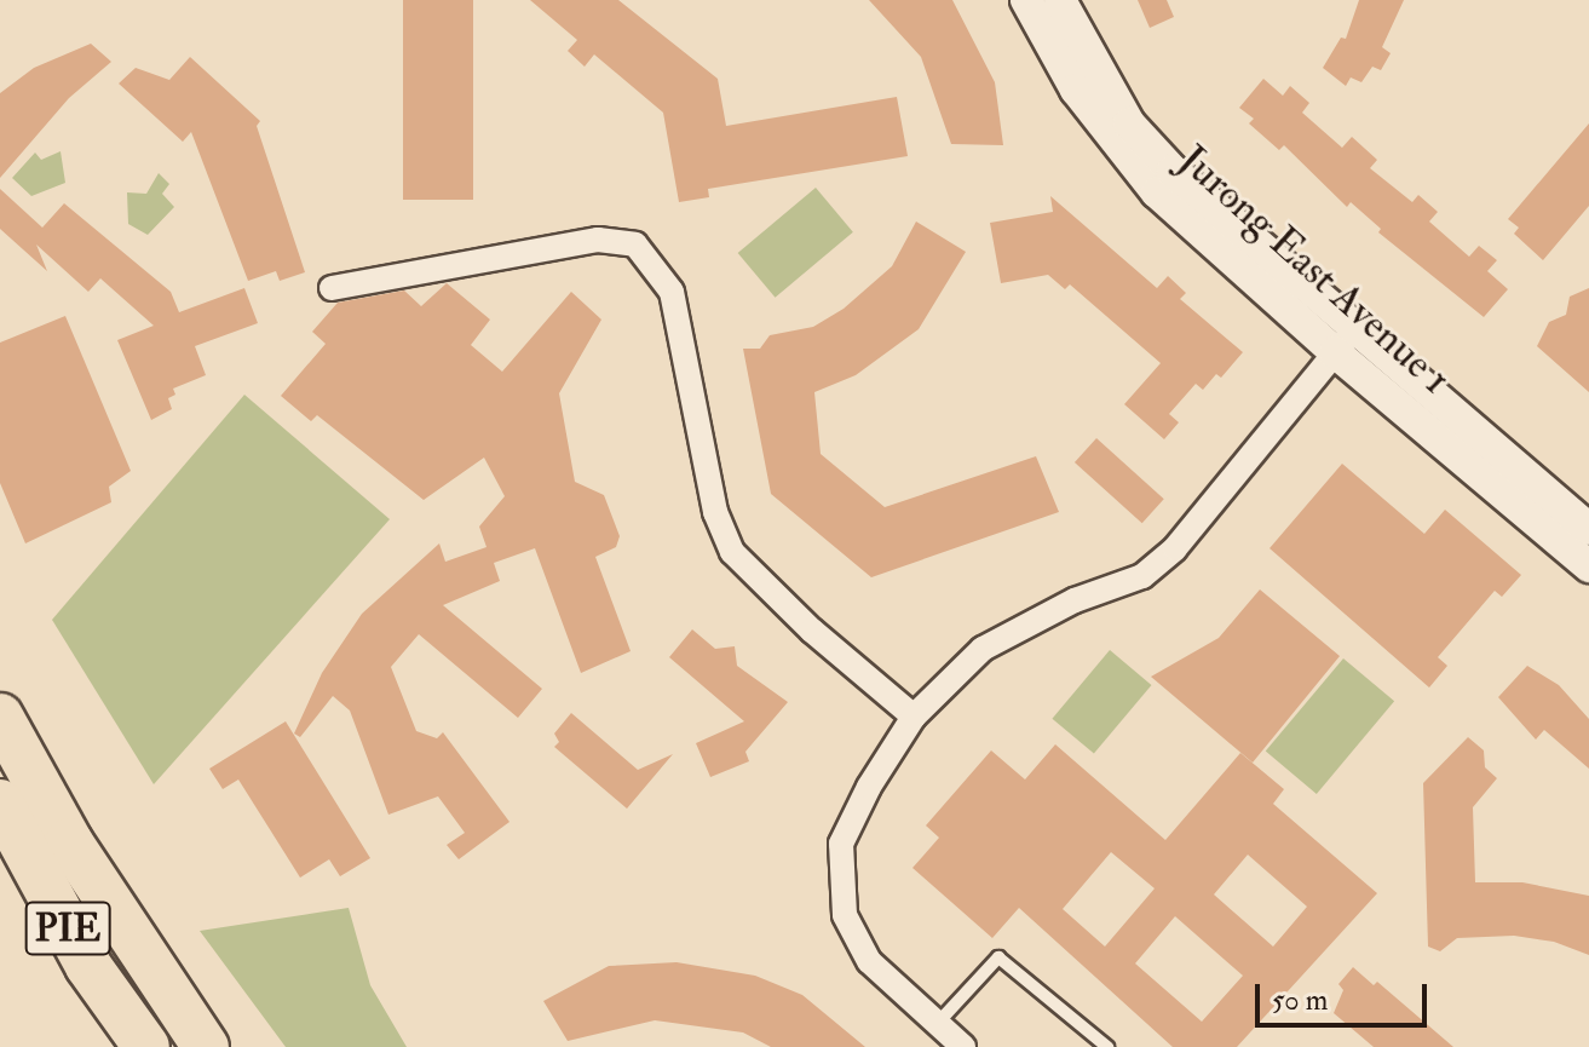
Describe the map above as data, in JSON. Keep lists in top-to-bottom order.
{
  "streets": {
    "highway": ["PIE"],
    "street": ["Jurong East Avenue 1"]
  },
  "scale_bar": "50 m"
}
